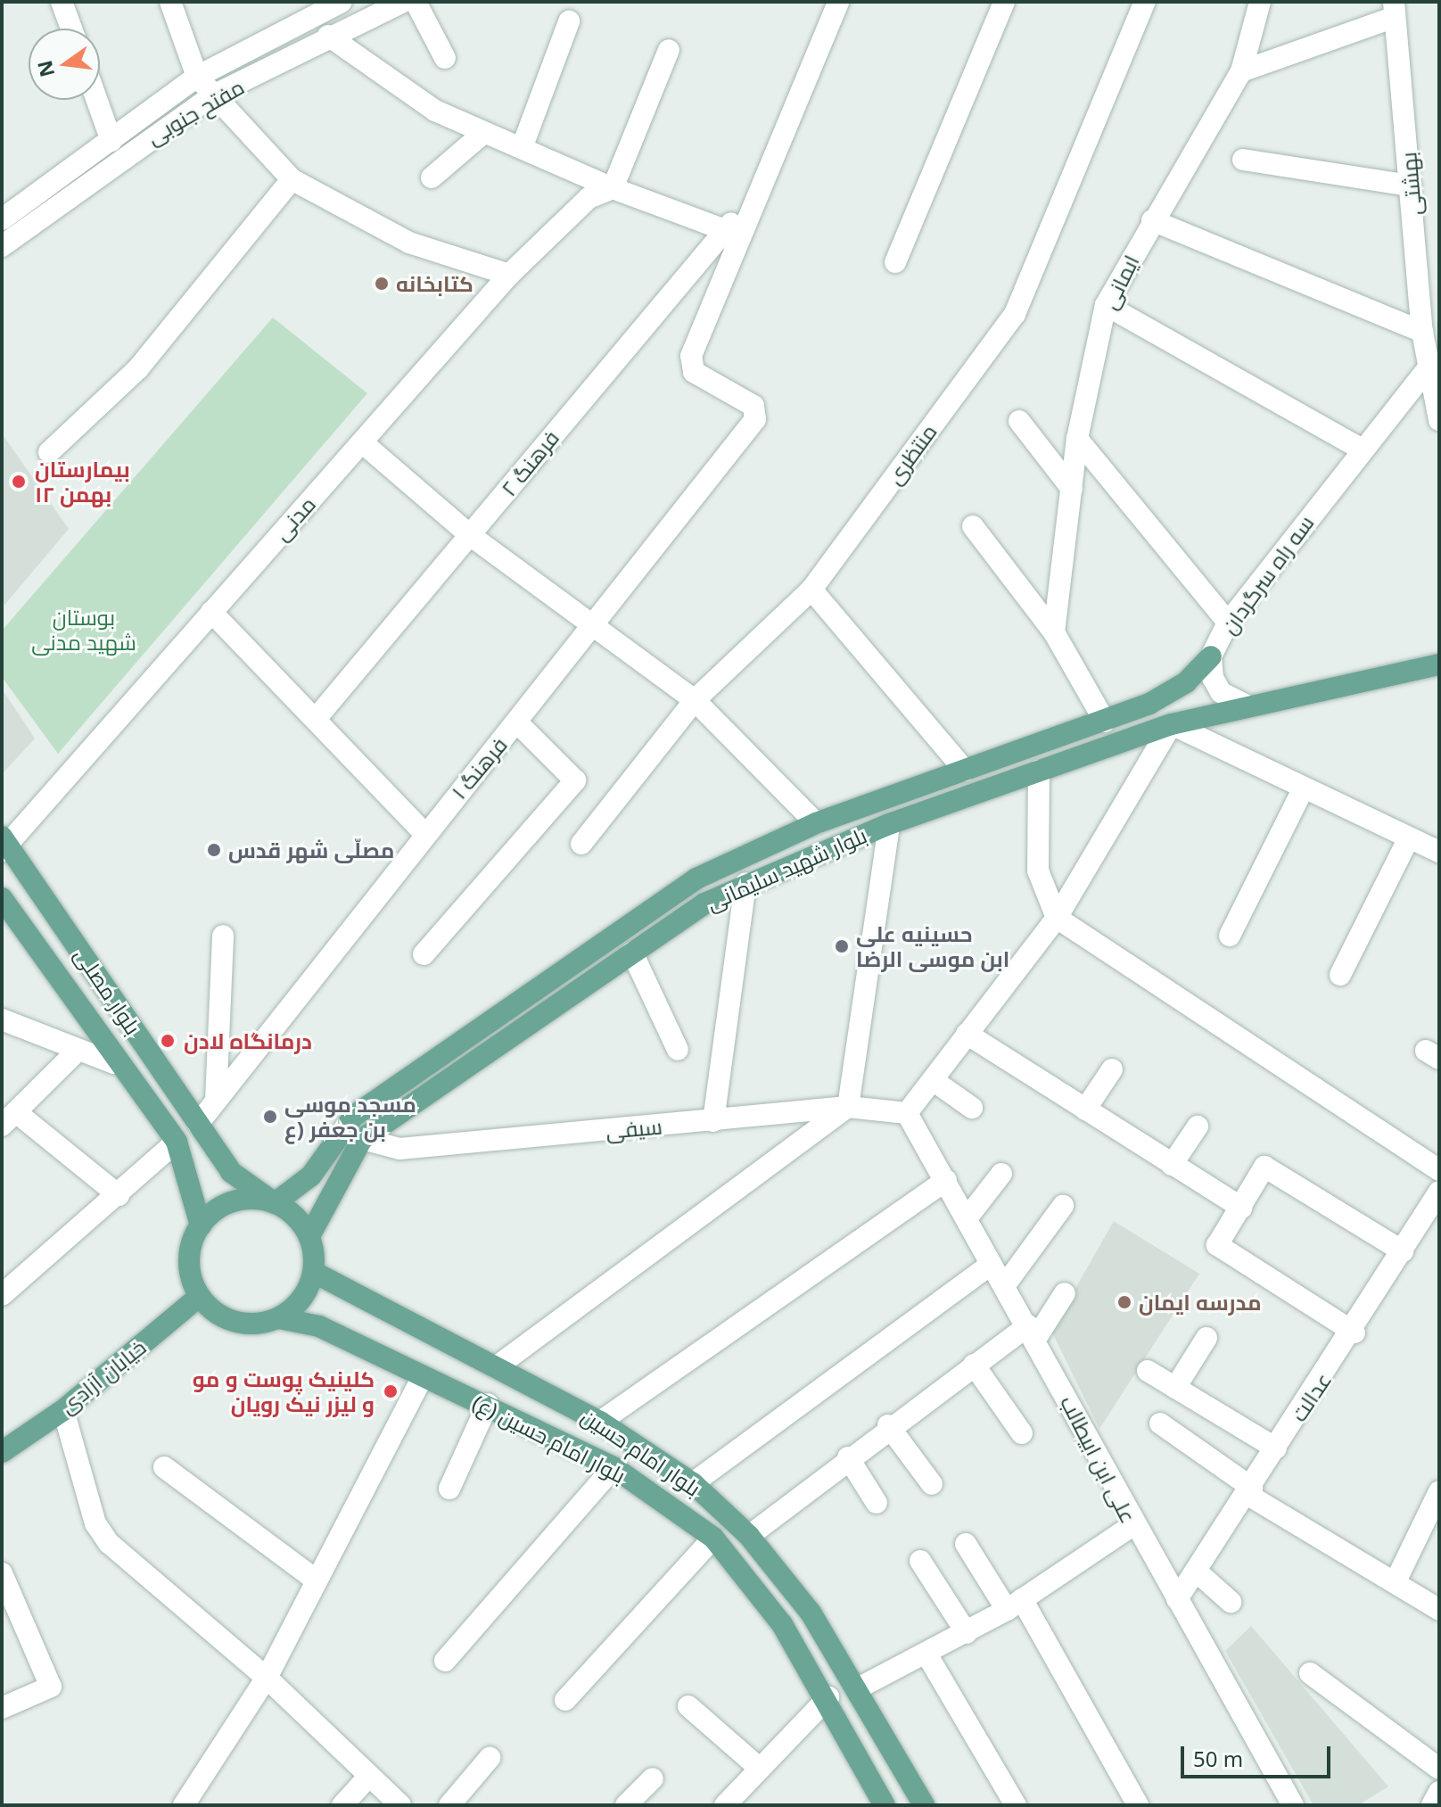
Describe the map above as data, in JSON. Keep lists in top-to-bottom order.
{
  "streets": {
    "main road": [
      "بلوار شهید سلیمانی",
      "بلوار مصلی",
      "خیابان آزادی",
      "بلوار امام حسین (ع)",
      "بلوار امام حسین"
    ],
    "street": [
      "مفتح جنوبی",
      "بهشتی",
      "ایمانی",
      "منتظری",
      "فرهنگ ۲",
      "مدنی",
      "سه راه سرگردان",
      "فرهنگ ۱",
      "سیفی",
      "عدالت",
      "علی ابن ابیطالب"
    ]
  },
  "crossings": [
    ["بهشتی", "سه راه سرگردان"],
    ["فرهنگ ۲", "فرهنگ ۱"],
    ["مدنی", "بلوار مصلی"],
    ["سه راه سرگردان", "بلوار شهید سلیمانی"],
    ["فرهنگ ۱", "بلوار مصلی"],
    ["بلوار شهید سلیمانی", "بلوار مصلی"],
    ["بلوار شهید سلیمانی", "سیفی"],
    ["بلوار شهید سلیمانی", "خیابان آزادی"],
    ["بلوار شهید سلیمانی", "بلوار امام حسین (ع)"],
    ["بلوار شهید سلیمانی", "بلوار امام حسین"],
    ["بلوار مصلی", "خیابان آزادی"],
    ["بلوار مصلی", "بلوار امام حسین (ع)"],
    ["بلوار مصلی", "بلوار امام حسین"],
    ["سیفی", "علی ابن ابیطالب"],
    ["خیابان آزادی", "بلوار امام حسین (ع)"],
    ["خیابان آزادی", "بلوار امام حسین"],
    ["عدالت", "علی ابن ابیطالب"],
    ["بلوار امام حسین (ع)", "بلوار امام حسین"]
  ],
  "parks": ["بوستان شهید مدنی"],
  "places": [
    "کتابخانه",
    "بیمارستان ۱۲ بهمن",
    "مصلّی شهر قدس",
    "حسینیه علی ابن موسی الرضا",
    "درمانگاه لادن",
    "مسجد موسی بن جعفر (ع",
    "مدرسه ایمان",
    "کلینیک پوست و مو و لیزر نیک رویان"
  ],
  "scale_bar": "50 m",
  "north": "left"
}
